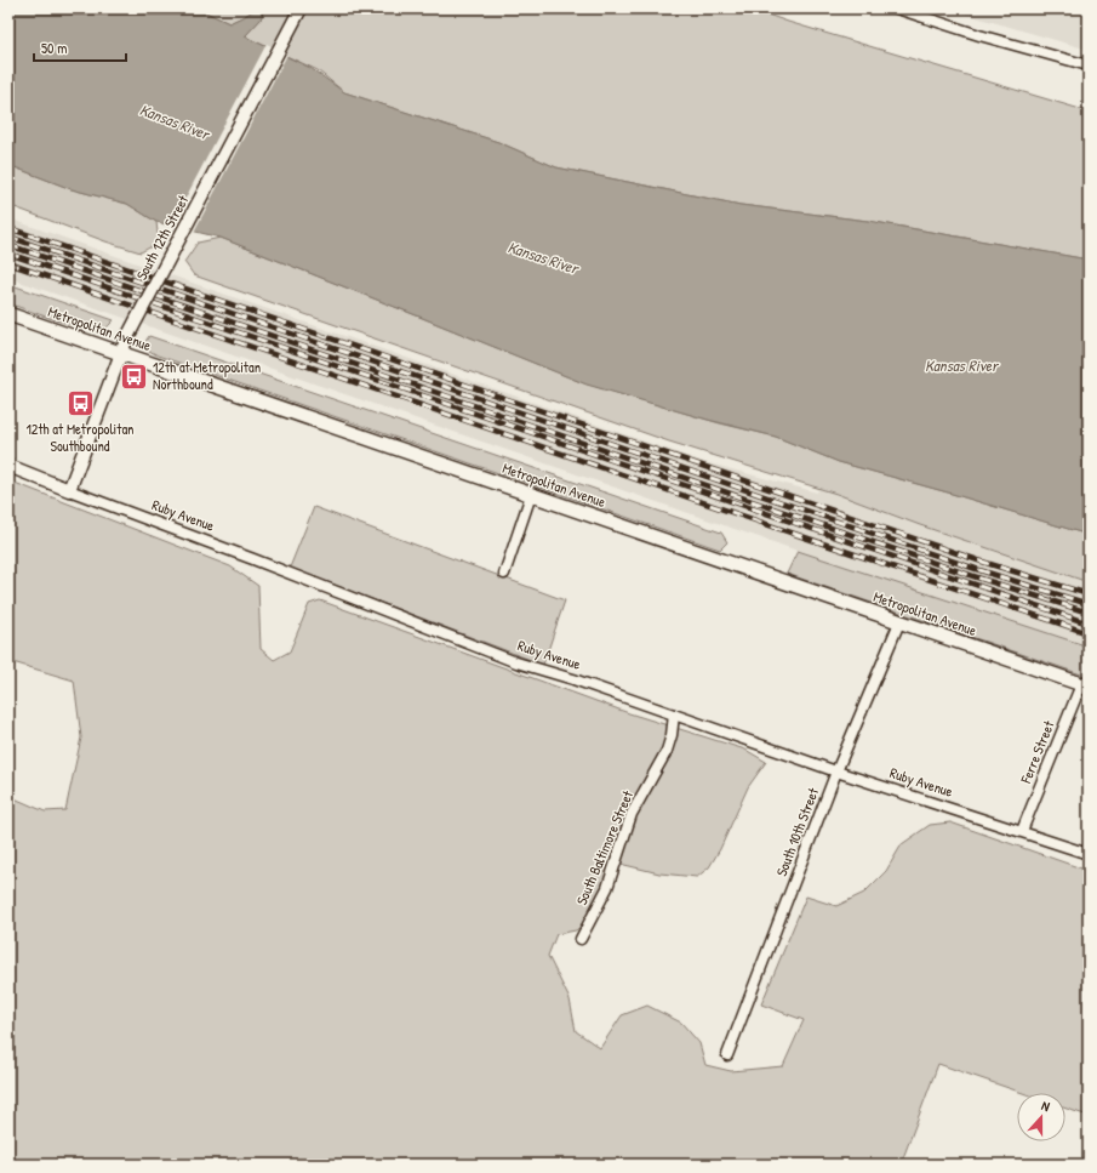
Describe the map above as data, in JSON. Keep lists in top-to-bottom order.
{
  "streets": {
    "main road": ["Metropolitan Avenue"],
    "street": [
      "South 12th Street",
      "Ruby Avenue",
      "Ferre Street",
      "South 10th Street",
      "South Baltimore Street"
    ]
  },
  "crossings": [
    ["South 12th Street", "Metropolitan Avenue"],
    ["South 12th Street", "Ruby Avenue"],
    ["Metropolitan Avenue", "Ferre Street"],
    ["Metropolitan Avenue", "South 10th Street"],
    ["Ruby Avenue", "Ferre Street"],
    ["Ruby Avenue", "South 10th Street"],
    ["Ruby Avenue", "South Baltimore Street"]
  ],
  "water": ["Kansas River"],
  "places": {
    "bus stop": ["12th at Metropolitan Northbound", "12th at Metropolitan Southbound"]
  },
  "scale_bar": "50 m",
  "north": "top"
}
